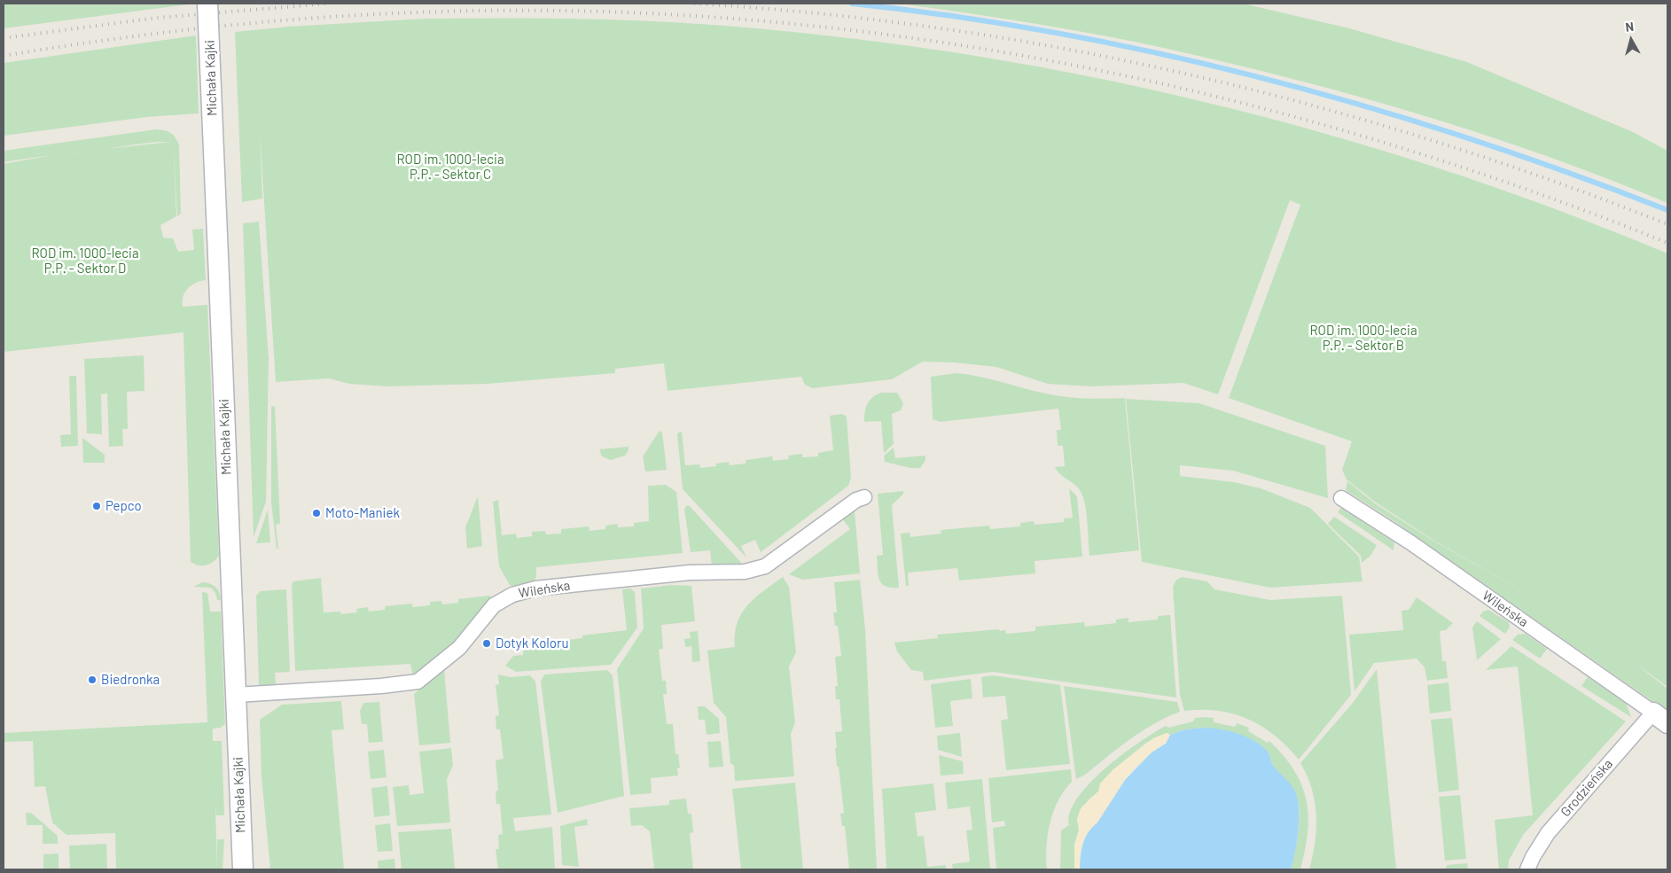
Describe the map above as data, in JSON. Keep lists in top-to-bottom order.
{
  "streets": {
    "street": ["Michała Kajki", "Wileńska", "Grodzieńska"]
  },
  "crossings": [
    ["Michała Kajki", "Wileńska"],
    ["Wileńska", "Grodzieńska"]
  ],
  "parks": ["ROD im. 1000-lecia P.P. - Sektor C", "ROD im. 1000-lecia P.P. - Sektor D", "ROD im. 1000-lecia P.P. - Sektor B"],
  "places": [
    "Pepco",
    "Moto-Maniek",
    "Dotyk Koloru",
    "Biedronka"
  ],
  "north": "top"
}
